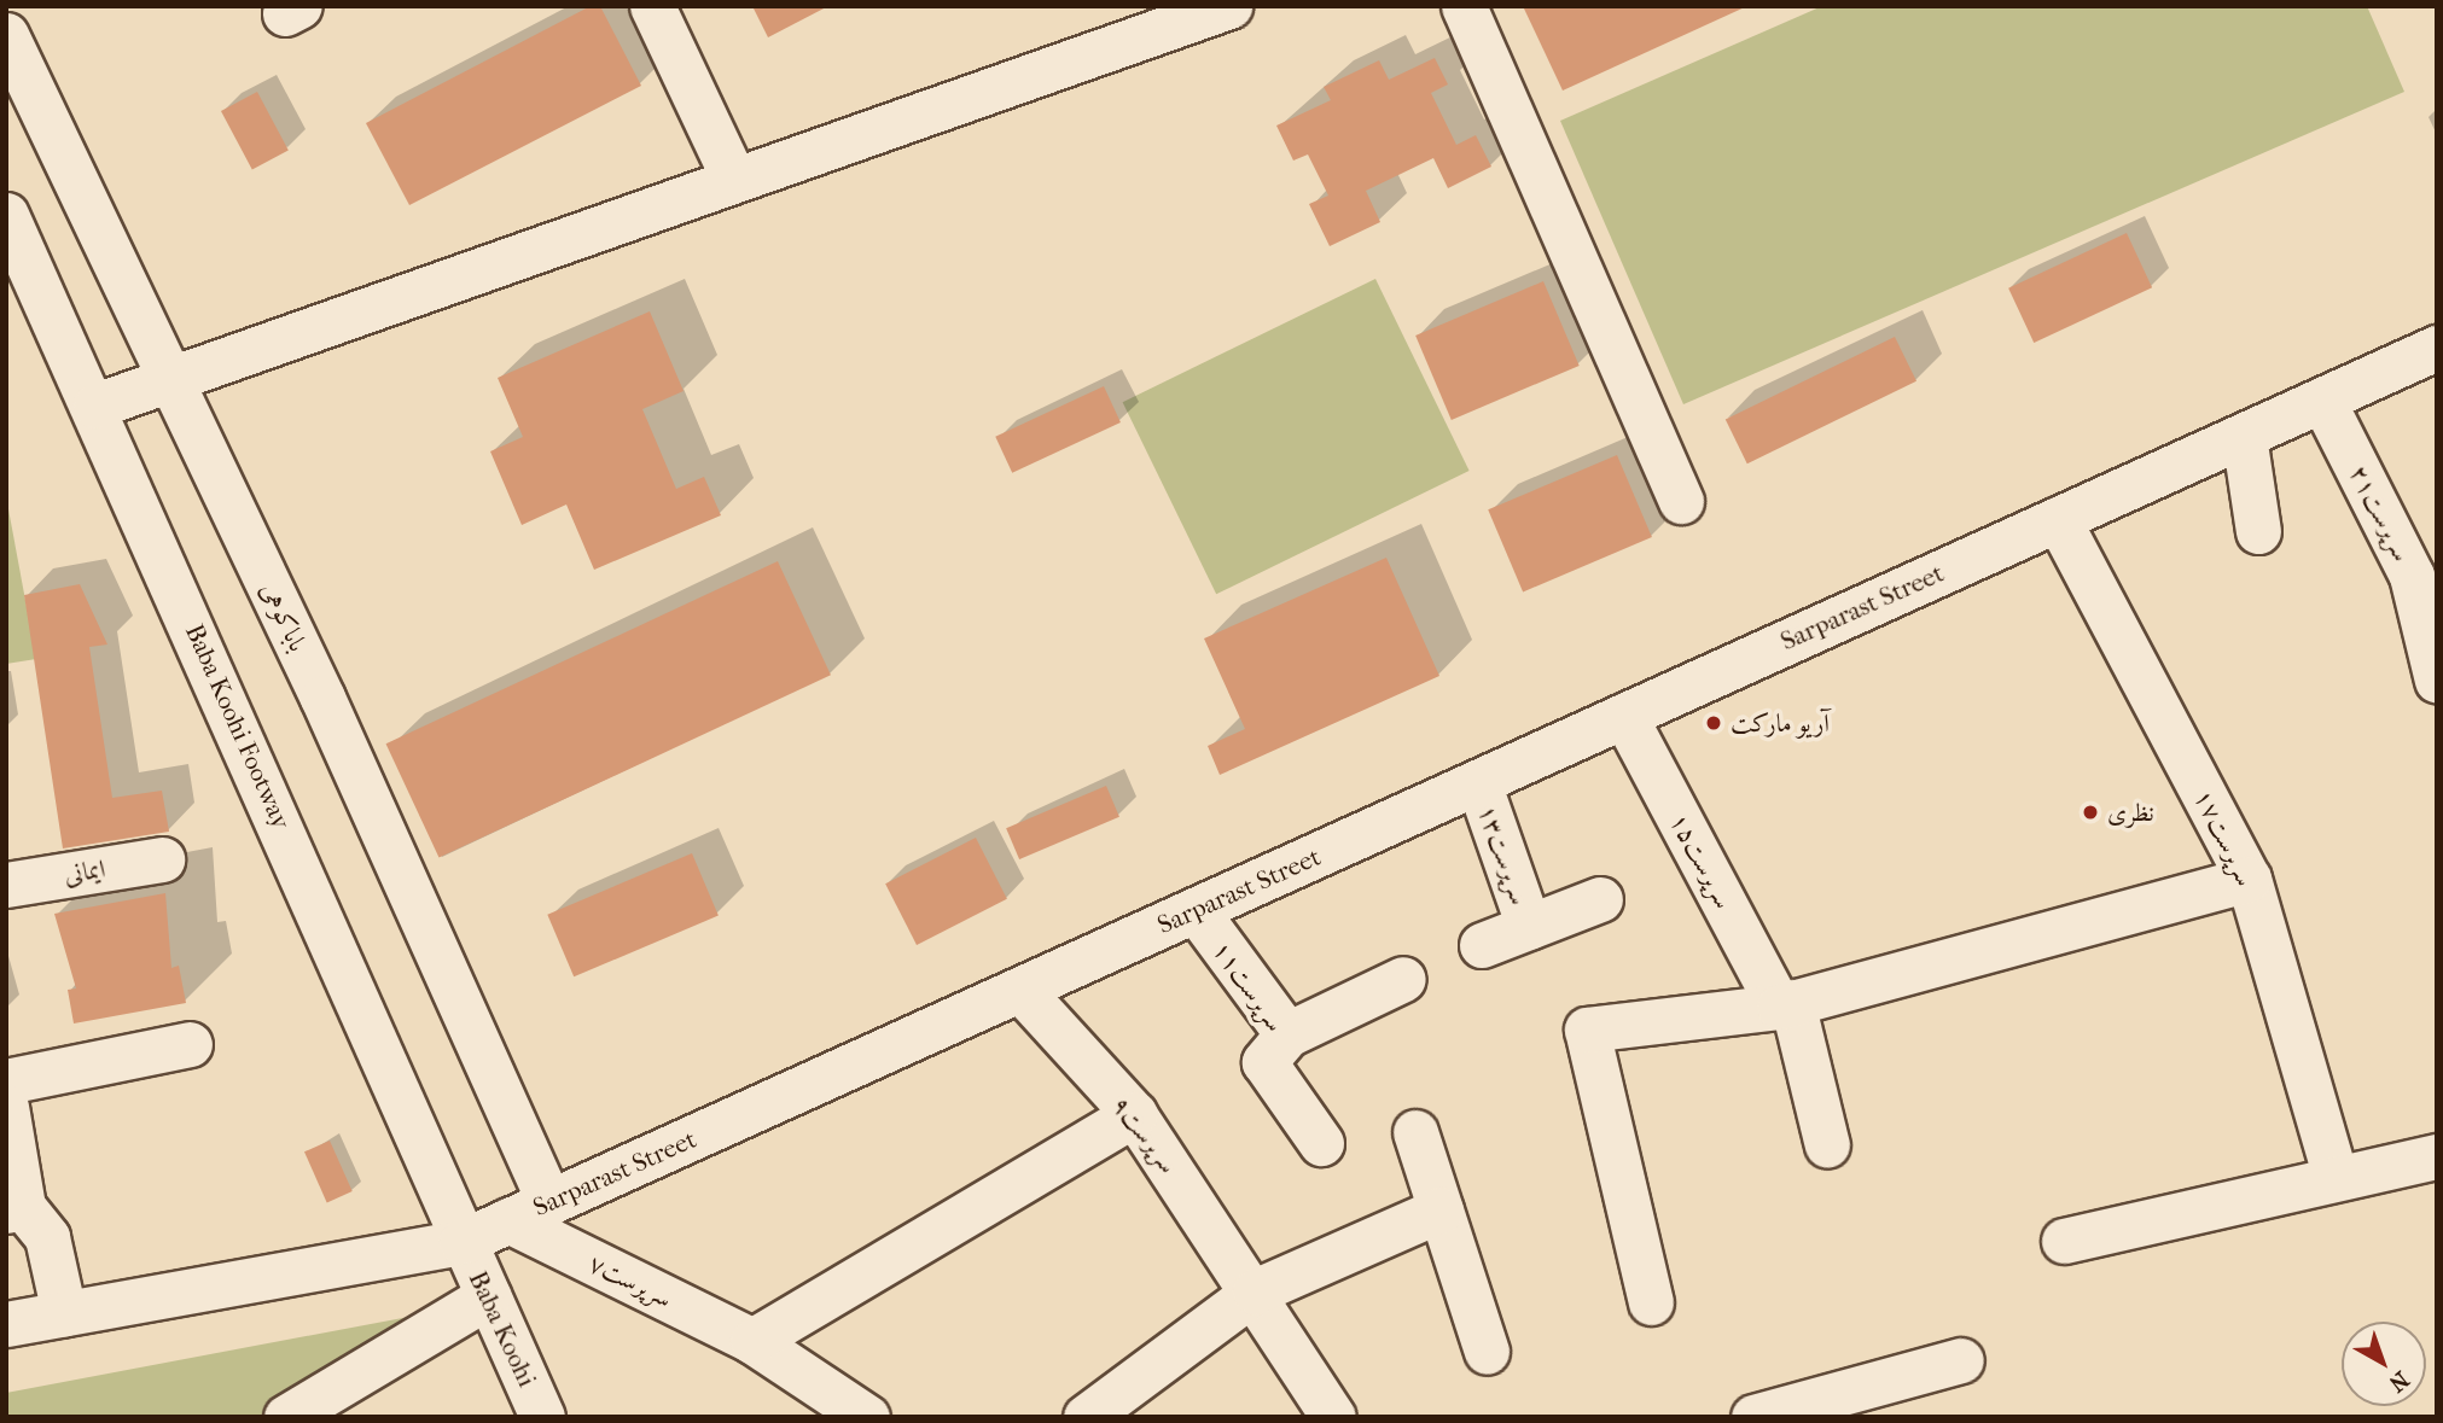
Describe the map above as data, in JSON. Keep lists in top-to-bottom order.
{
  "streets": {
    "street": [
      "سرپرست۲۱",
      "Sarparast Street",
      "باباکوهی",
      "Baba Koohi Footway",
      "سرپرست۱۷",
      "سرپرست۱۳",
      "سرپرست۱۵",
      "ایمانی",
      "سرپرست۱۱",
      "سرپرست۹",
      "سرپرست۷",
      "Baba Koohi"
    ]
  },
  "crossings": [
    ["سرپرست۲۱", "Sarparast Street"],
    ["Sarparast Street", "باباکوهی"],
    ["Sarparast Street", "Baba Koohi Footway"],
    ["Sarparast Street", "سرپرست۱۷"],
    ["Sarparast Street", "سرپرست۱۳"],
    ["Sarparast Street", "سرپرست۱۵"],
    ["Sarparast Street", "سرپرست۱۱"],
    ["Sarparast Street", "سرپرست۹"],
    ["Sarparast Street", "سرپرست۷"],
    ["Sarparast Street", "Baba Koohi"],
    ["Baba Koohi Footway", "Baba Koohi"]
  ],
  "places": ["آریو مارکت", "نظری"],
  "north": "bottom right"
}
